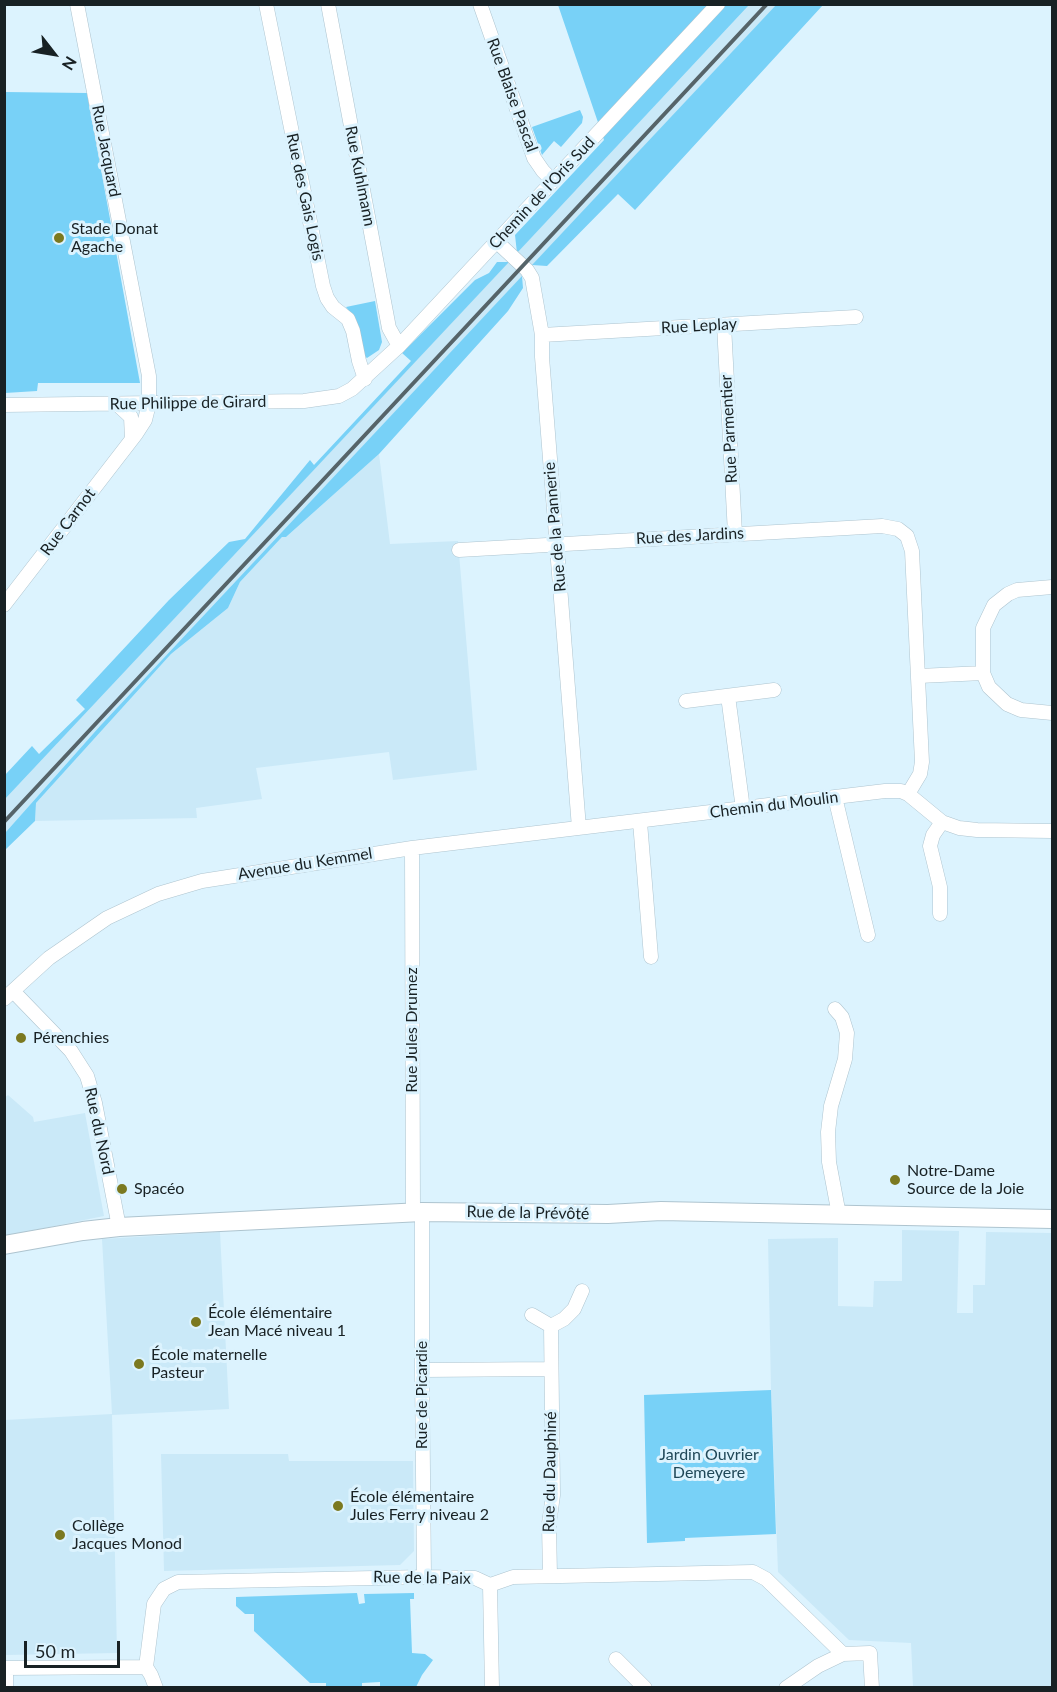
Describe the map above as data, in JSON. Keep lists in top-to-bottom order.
{
  "streets": {
    "street": [
      "Rue Blaise Pascal",
      "Rue Jacquard",
      "Rue Kuhlmann",
      "Chemin de l'Oris Sud",
      "Rue des Gais Logis",
      "Rue Leplay",
      "Rue Philippe de Girard",
      "Rue Parmentier",
      "Rue Carnot",
      "Rue de la Pannerie",
      "Rue des Jardins",
      "Chemin du Moulin",
      "Avenue du Kemmel",
      "Rue Jules Drumez",
      "Rue du Nord",
      "Rue de la Prévôté",
      "Rue de Picardie",
      "Rue du Dauphiné",
      "Rue de la Paix"
    ]
  },
  "crossings": [
    ["Rue Blaise Pascal", "Chemin de l'Oris Sud"],
    ["Rue Jacquard", "Rue Philippe de Girard"],
    ["Rue Jacquard", "Rue Carnot"],
    ["Rue Kuhlmann", "Chemin de l'Oris Sud"],
    ["Chemin de l'Oris Sud", "Rue des Gais Logis"],
    ["Chemin de l'Oris Sud", "Rue Philippe de Girard"],
    ["Chemin de l'Oris Sud", "Rue de la Pannerie"],
    ["Rue des Gais Logis", "Rue Philippe de Girard"],
    ["Rue Leplay", "Rue Parmentier"],
    ["Rue Leplay", "Rue de la Pannerie"],
    ["Rue Philippe de Girard", "Rue Carnot"],
    ["Rue Parmentier", "Rue des Jardins"],
    ["Rue de la Pannerie", "Rue des Jardins"],
    ["Rue de la Pannerie", "Avenue du Kemmel"],
    ["Chemin du Moulin", "Avenue du Kemmel"],
    ["Avenue du Kemmel", "Rue Jules Drumez"],
    ["Avenue du Kemmel", "Rue du Nord"],
    ["Rue Jules Drumez", "Rue de la Prévôté"],
    ["Rue Jules Drumez", "Rue de Picardie"],
    ["Rue du Nord", "Rue de la Prévôté"],
    ["Rue de la Prévôté", "Rue de Picardie"],
    ["Rue de Picardie", "Rue de la Paix"],
    ["Rue du Dauphiné", "Rue de la Paix"]
  ],
  "parks": ["Jardin Ouvrier Demeyere"],
  "places": [
    "Stade Donat Agache",
    "Pérenchies",
    "Notre-Dame Source de la Joie",
    "Spacéo",
    "École élémentaire Jean Macé niveau 1",
    "École maternelle Pasteur",
    "École élémentaire Jules Ferry niveau 2",
    "Collège Jacques Monod"
  ],
  "scale_bar": "50 m",
  "north": "bottom right"
}
